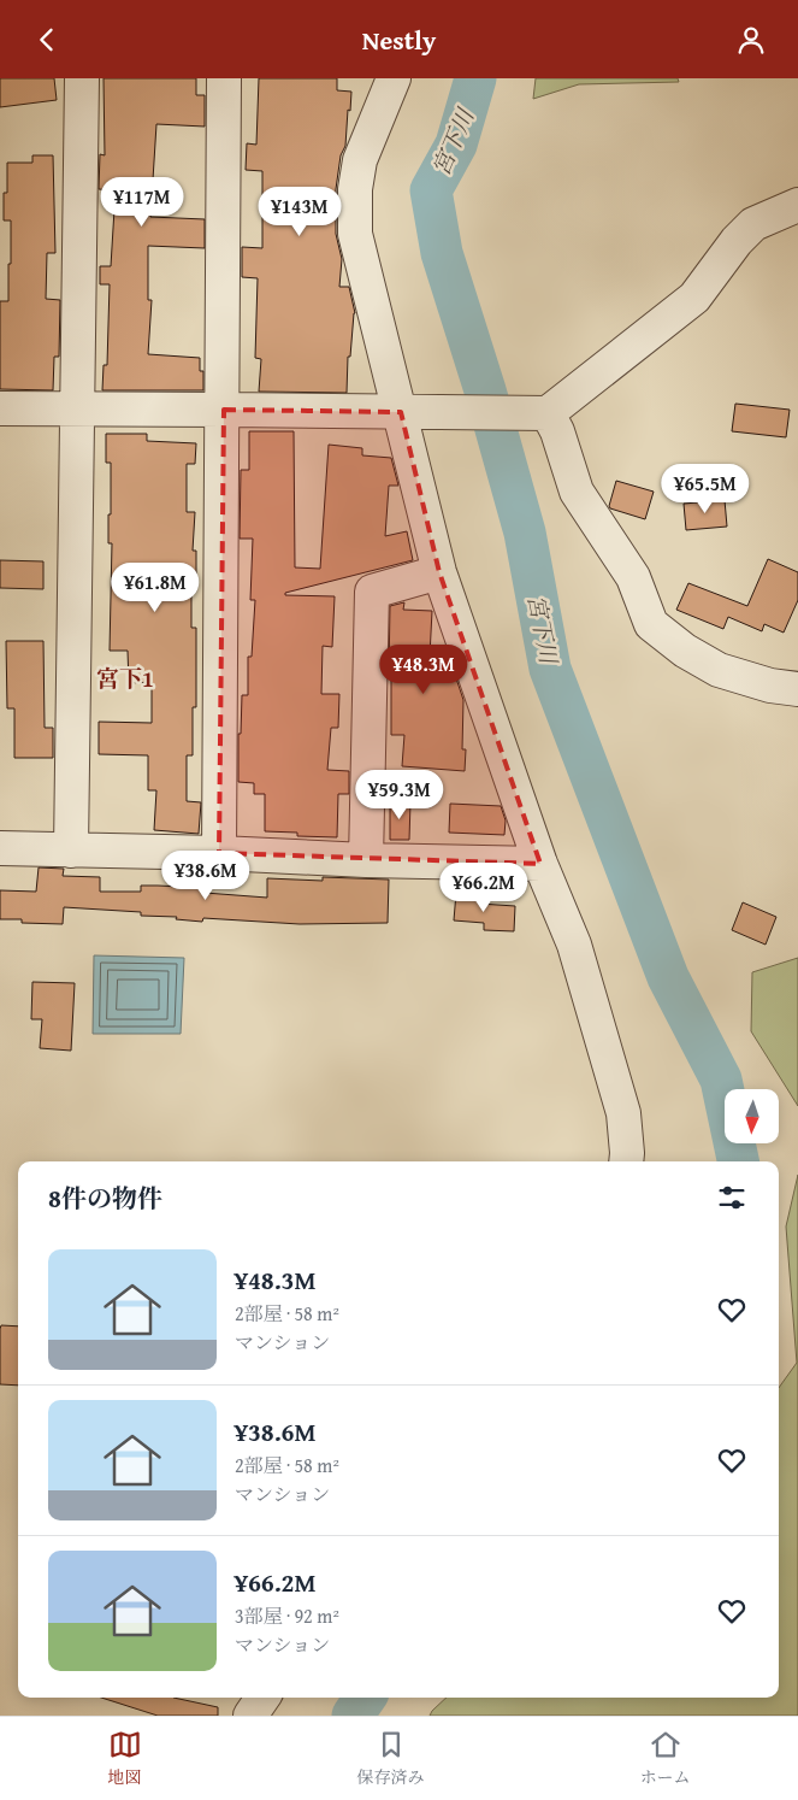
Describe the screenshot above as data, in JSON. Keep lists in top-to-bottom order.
{
  "districts": ["宮下1"],
  "water": ["宮下川"],
  "north": "bottom",
  "page": {
    "header": "Nestly",
    "price": [
      "¥117M",
      "¥143M",
      "¥65.5M",
      "¥61.8M",
      "¥48.3M",
      "¥59.3M",
      "¥38.6M",
      "¥66.2M"
    ],
    "heading": "8件の物件",
    "list": [
      {
        "name": "¥48.3M",
        "note": "2部屋 · 58 m² · マンション"
      },
      {
        "name": "¥38.6M",
        "note": "2部屋 · 58 m² · マンション"
      },
      {
        "name": "¥66.2M",
        "note": "3部屋 · 92 m² · マンション"
      }
    ],
    "tabs": ["地図", "保存済み", "ホーム"]
  }
}
